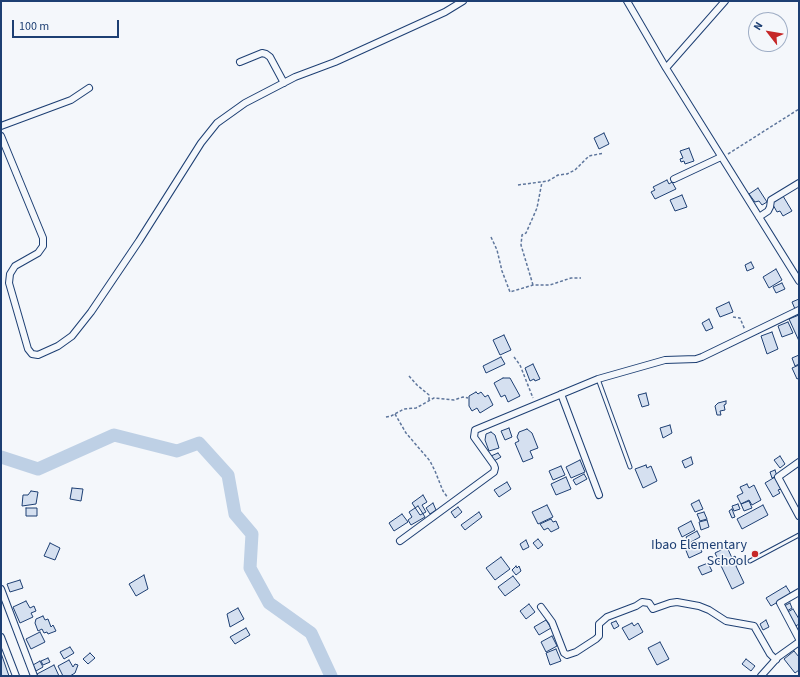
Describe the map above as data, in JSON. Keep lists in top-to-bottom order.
{
  "places": ["Ibao Elementary School"],
  "scale_bar": "100 m",
  "north": "top left"
}
